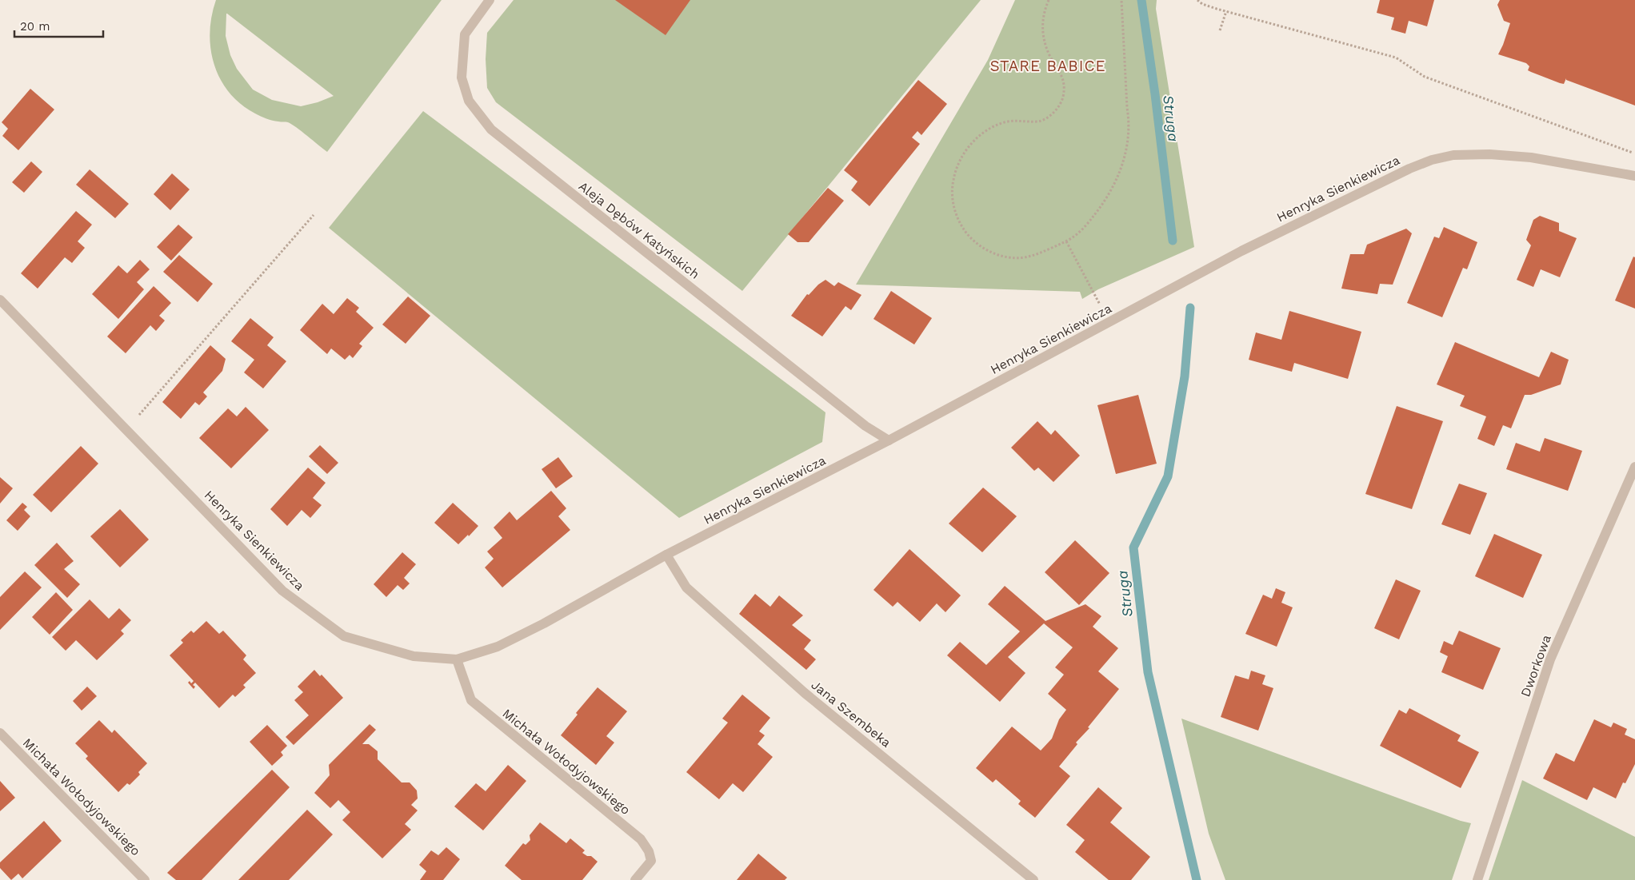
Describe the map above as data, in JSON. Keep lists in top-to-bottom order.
{
  "streets": {
    "street": [
      "Henryka Sienkiewicza",
      "Aleja Dębów Katyńskich",
      "Dworkowa",
      "Jana Szembeka",
      "Michała Wołodyjowskiego"
    ]
  },
  "crossings": [
    ["Henryka Sienkiewicza", "Aleja Dębów Katyńskich"],
    ["Henryka Sienkiewicza", "Jana Szembeka"],
    ["Henryka Sienkiewicza", "Michała Wołodyjowskiego"]
  ],
  "districts": ["STARE BABICE"],
  "water": ["Struga"],
  "scale_bar": "20 m"
}
